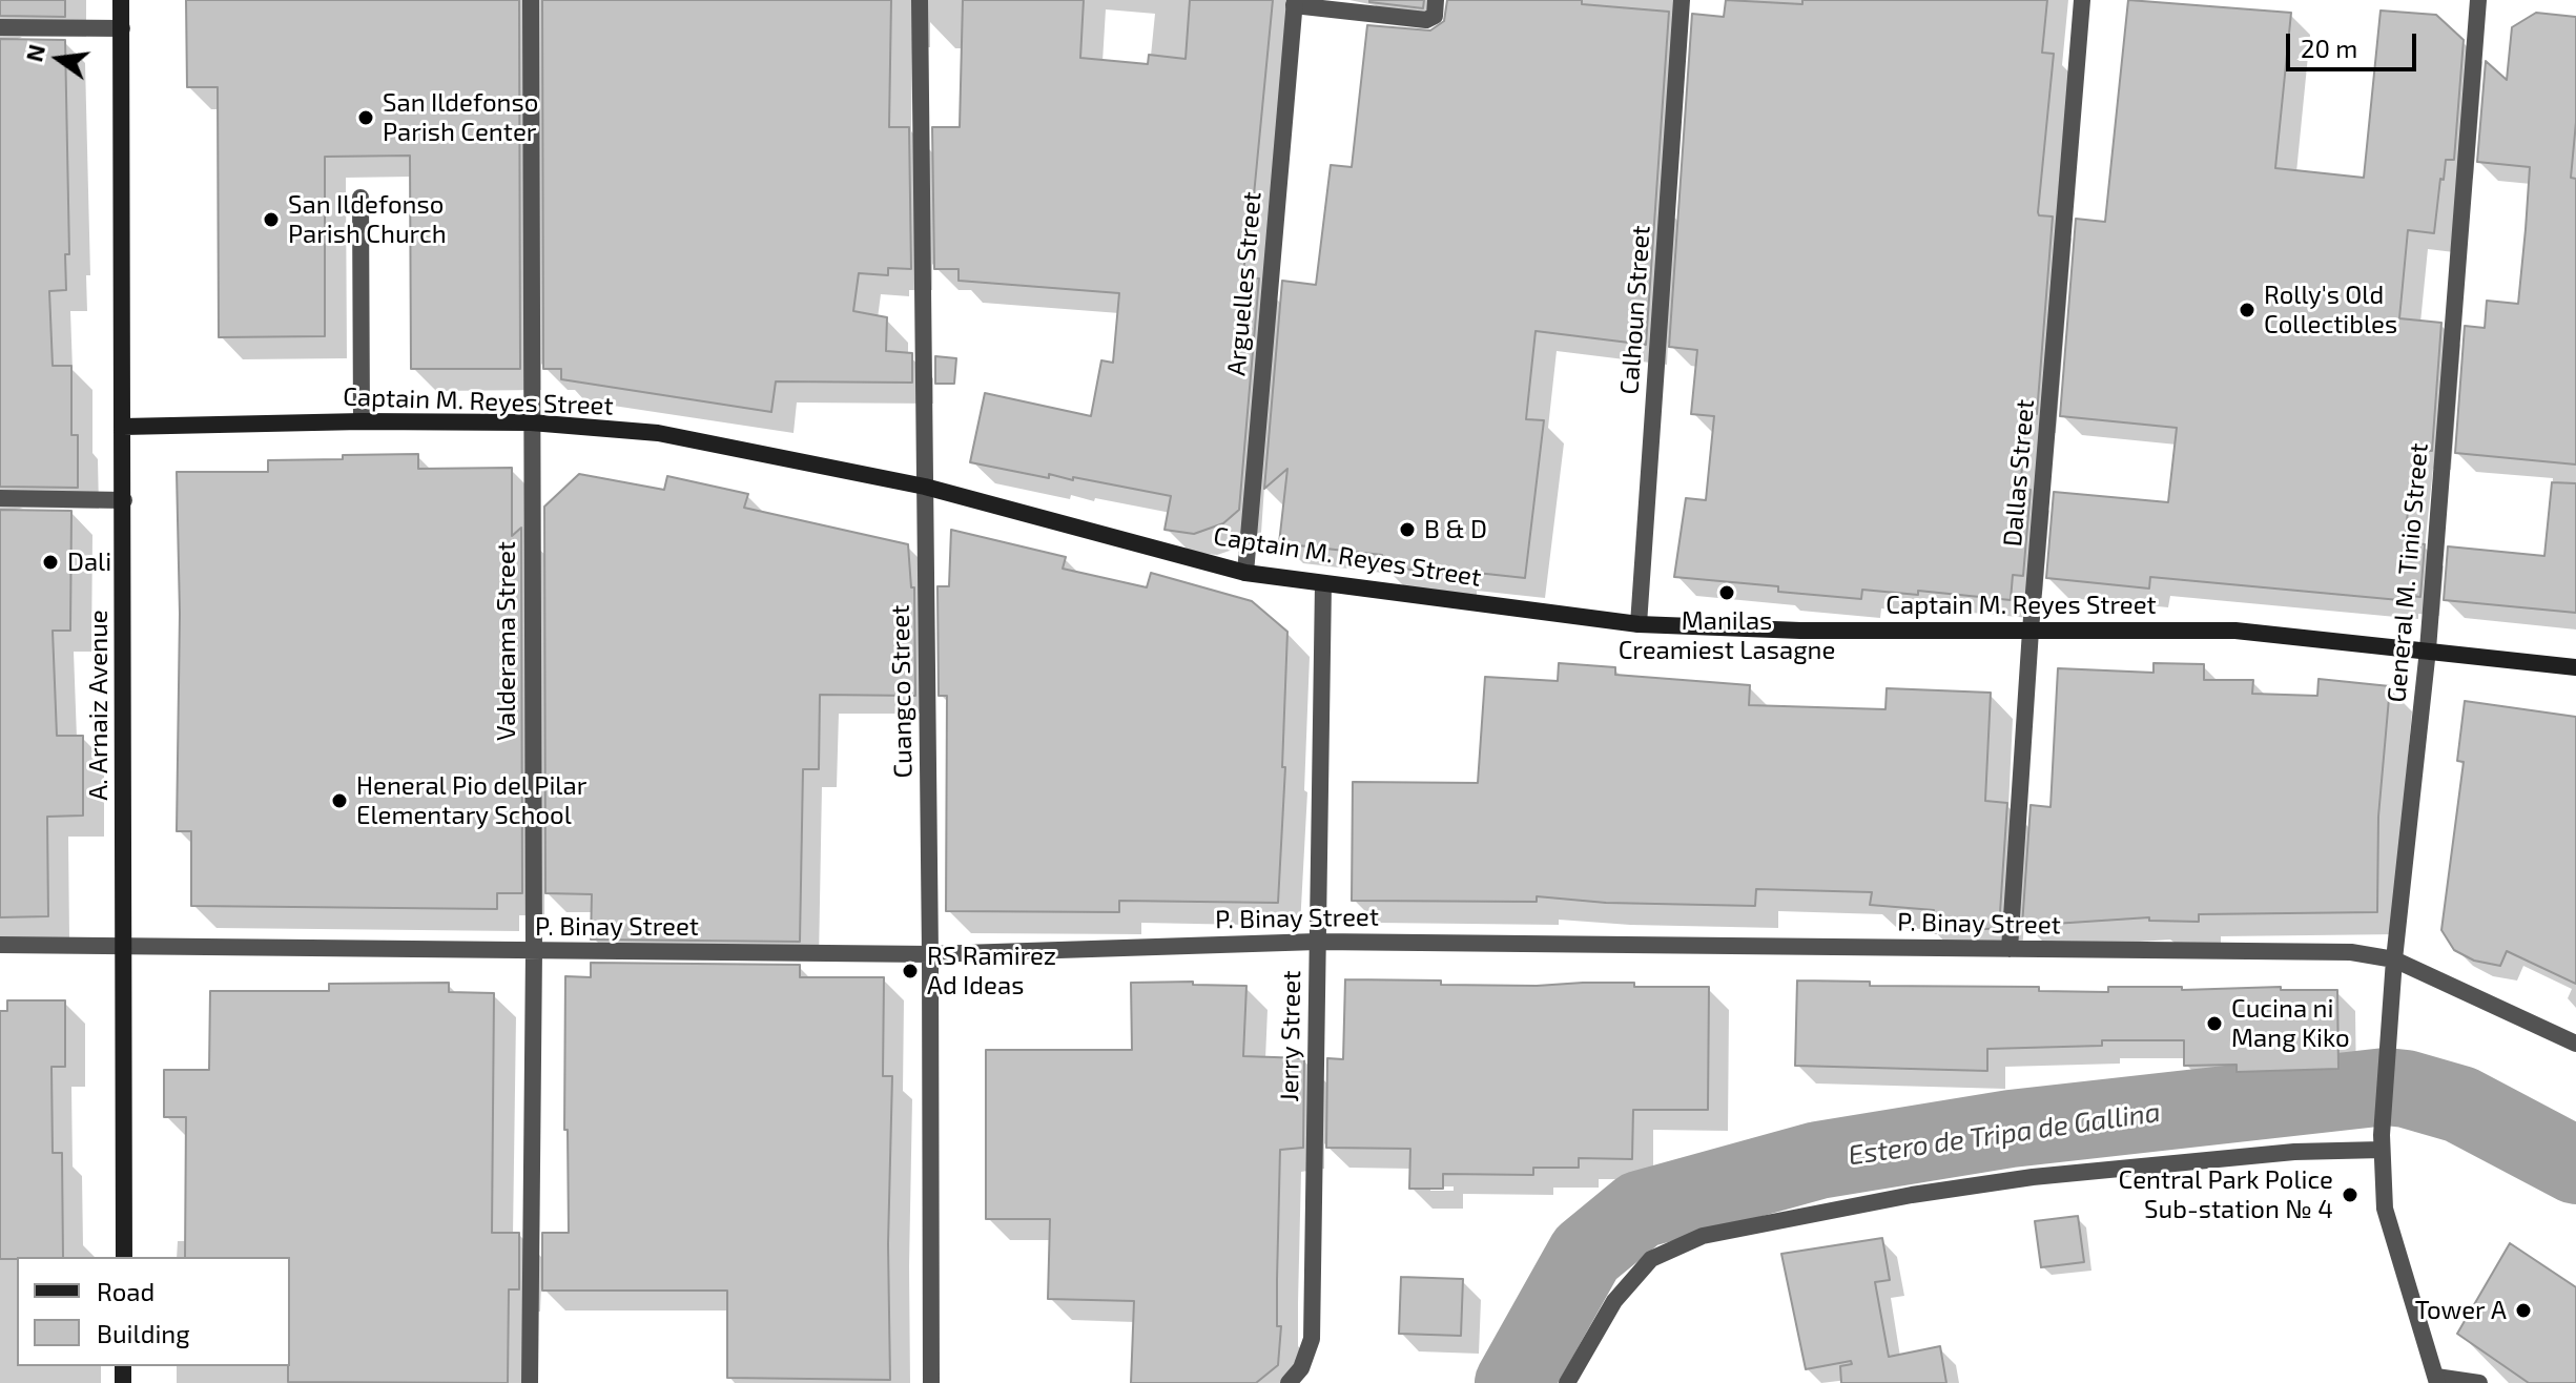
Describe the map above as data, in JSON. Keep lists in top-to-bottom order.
{
  "streets": {
    "street": [
      "Arguelles Street",
      "Calhoun Street",
      "Captain M. Reyes Street",
      "Dallas Street",
      "General M. Tinio Street",
      "Valderama Street",
      "Cuangco Street",
      "A. Arnaiz Avenue",
      "P. Binay Street",
      "Jerry Street"
    ]
  },
  "crossings": [
    ["Arguelles Street", "Captain M. Reyes Street"],
    ["Calhoun Street", "Captain M. Reyes Street"],
    ["Captain M. Reyes Street", "Dallas Street"],
    ["Captain M. Reyes Street", "General M. Tinio Street"],
    ["Captain M. Reyes Street", "Valderama Street"],
    ["Captain M. Reyes Street", "Cuangco Street"],
    ["Captain M. Reyes Street", "A. Arnaiz Avenue"],
    ["Captain M. Reyes Street", "Jerry Street"],
    ["Dallas Street", "P. Binay Street"],
    ["General M. Tinio Street", "P. Binay Street"],
    ["Valderama Street", "P. Binay Street"],
    ["Cuangco Street", "P. Binay Street"],
    ["A. Arnaiz Avenue", "P. Binay Street"],
    ["P. Binay Street", "Jerry Street"]
  ],
  "water": ["Estero de Tripa de Gallina"],
  "places": [
    "San Ildefonso Parish Center",
    "San Ildefonso Parish Church",
    "Rolly's Old Collectibles",
    "B & D",
    "Dali",
    "Manilas Creamiest Lasagne",
    "Heneral Pio del Pilar Elementary School",
    "RS Ramirez Ad Ideas",
    "Cucina ni Mang Kiko",
    "Central Park Police Sub-station № 4",
    "Tower A"
  ],
  "legend": ["Road", "Building"],
  "scale_bar": "20 m",
  "north": "left"
}
